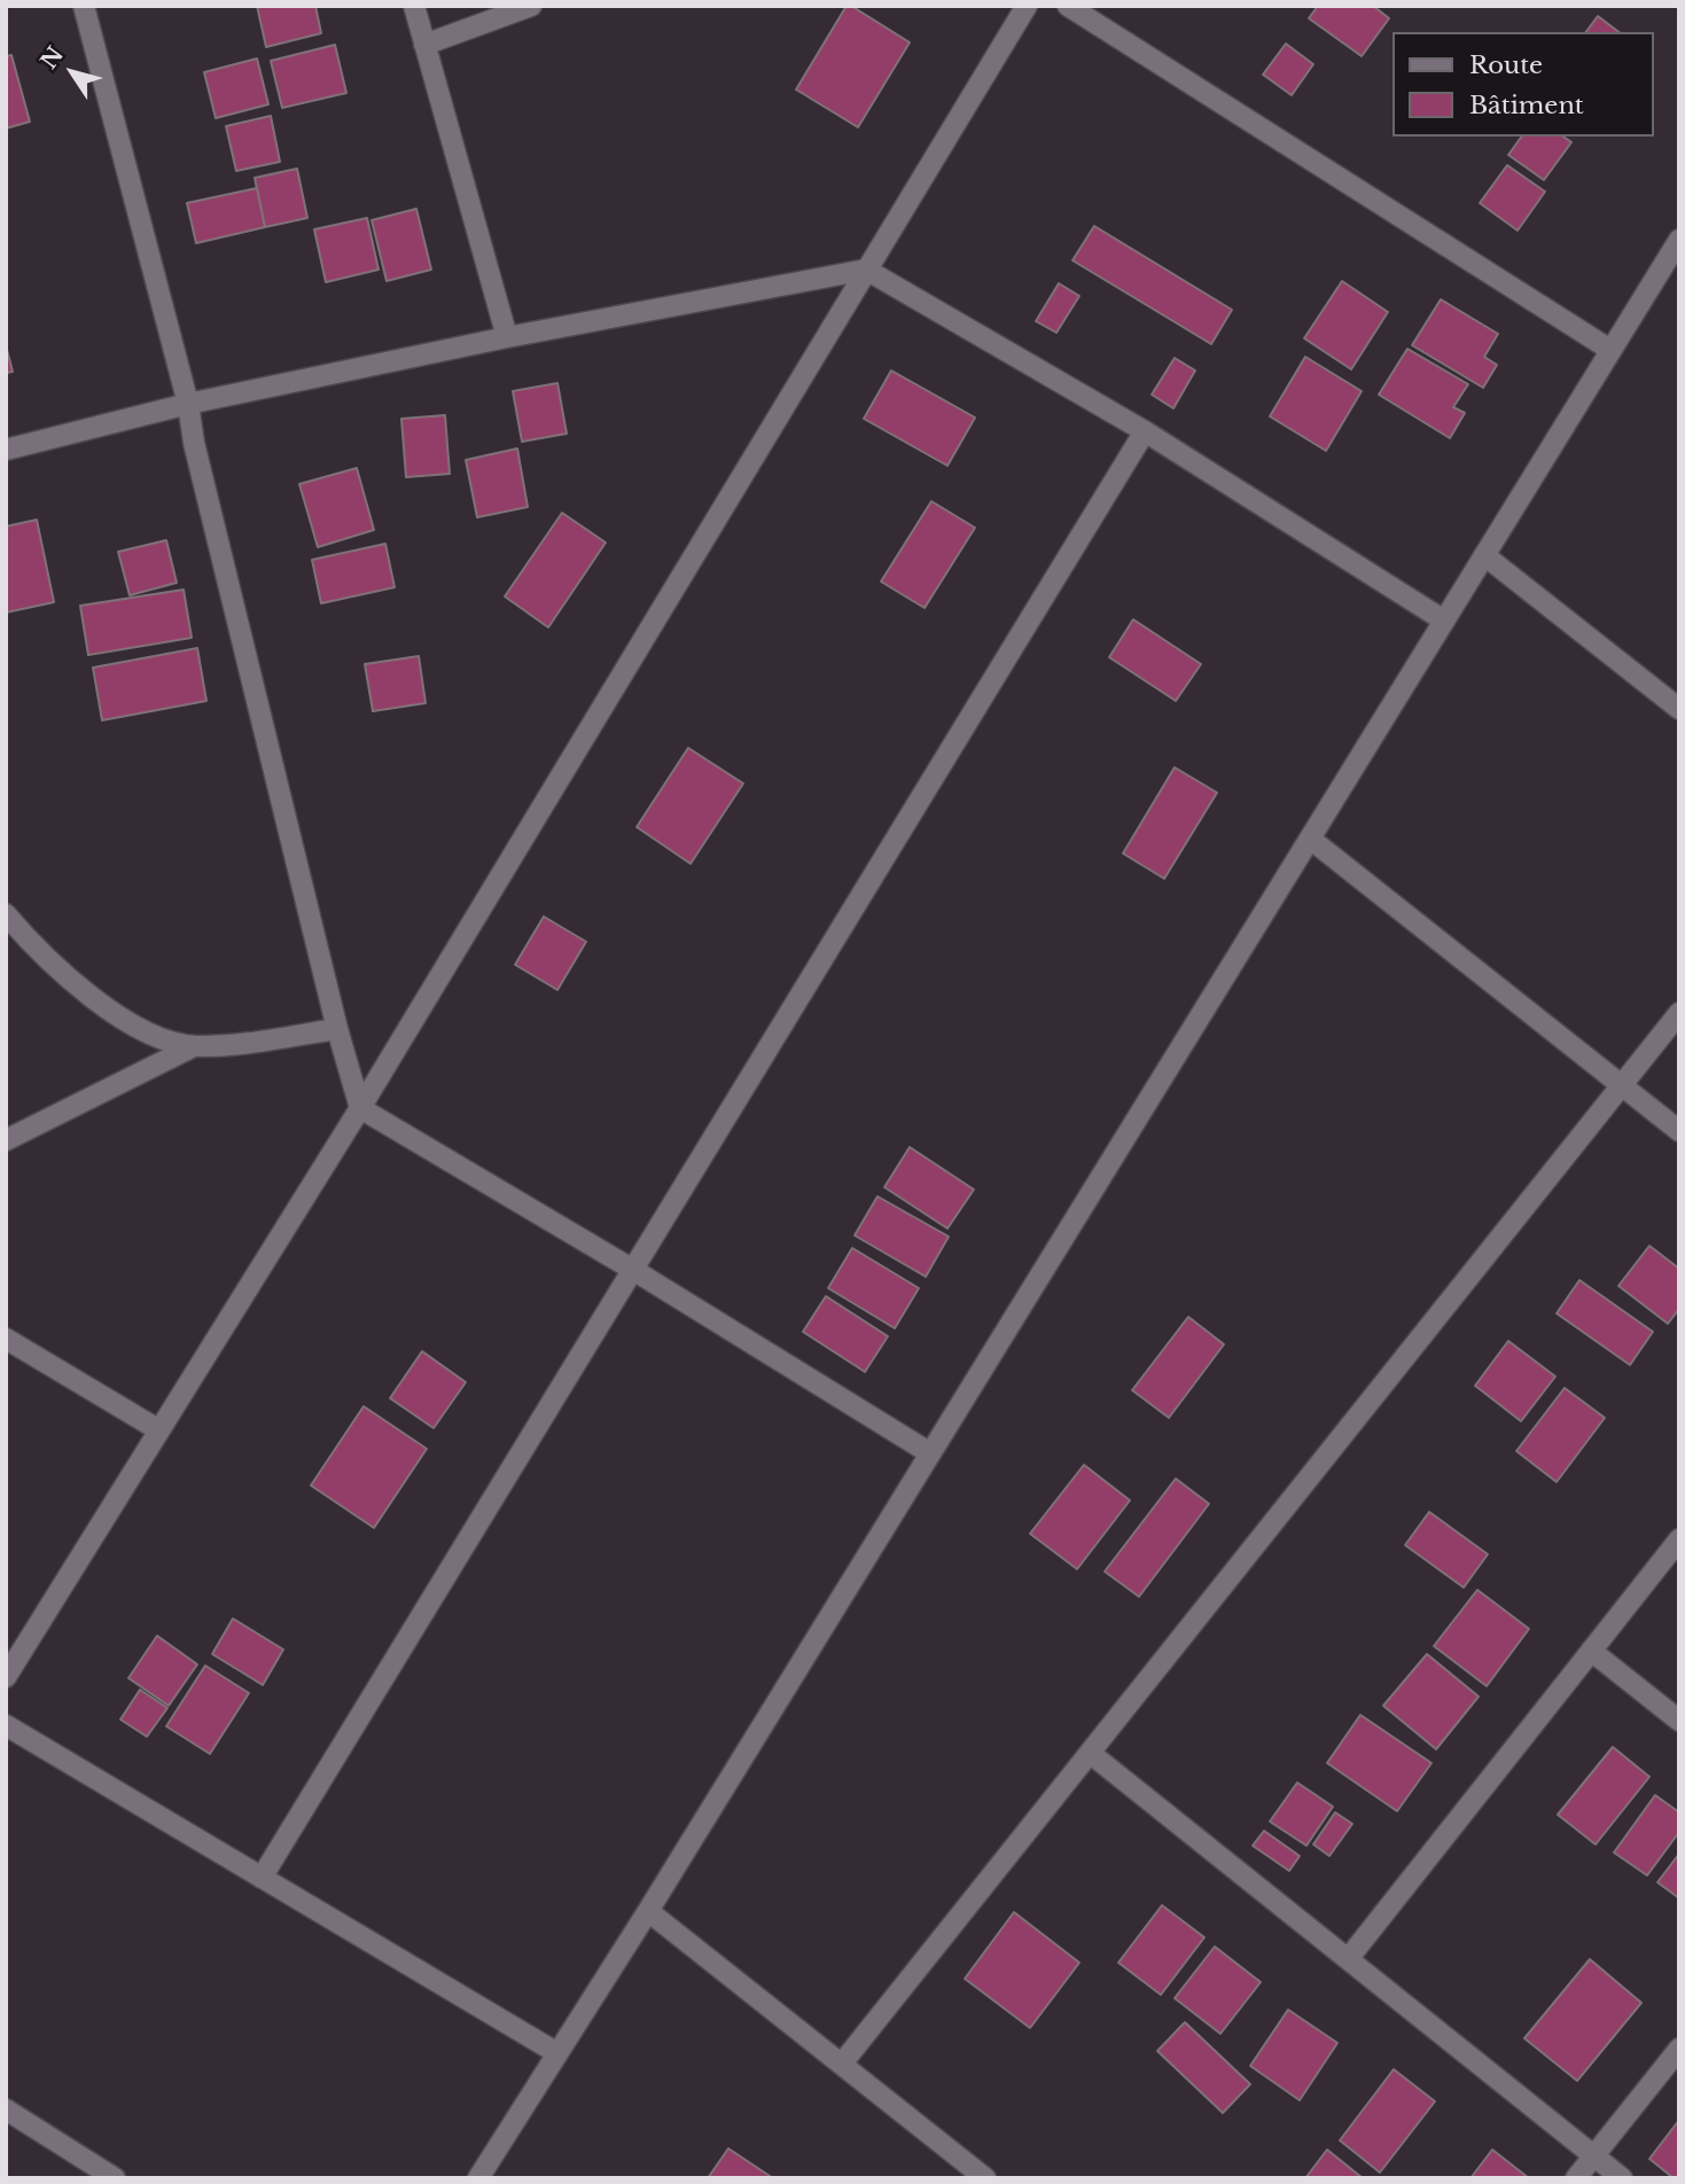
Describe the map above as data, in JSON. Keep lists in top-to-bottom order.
{
  "legend": ["Route", "Bâtiment"],
  "north": "top left"
}
